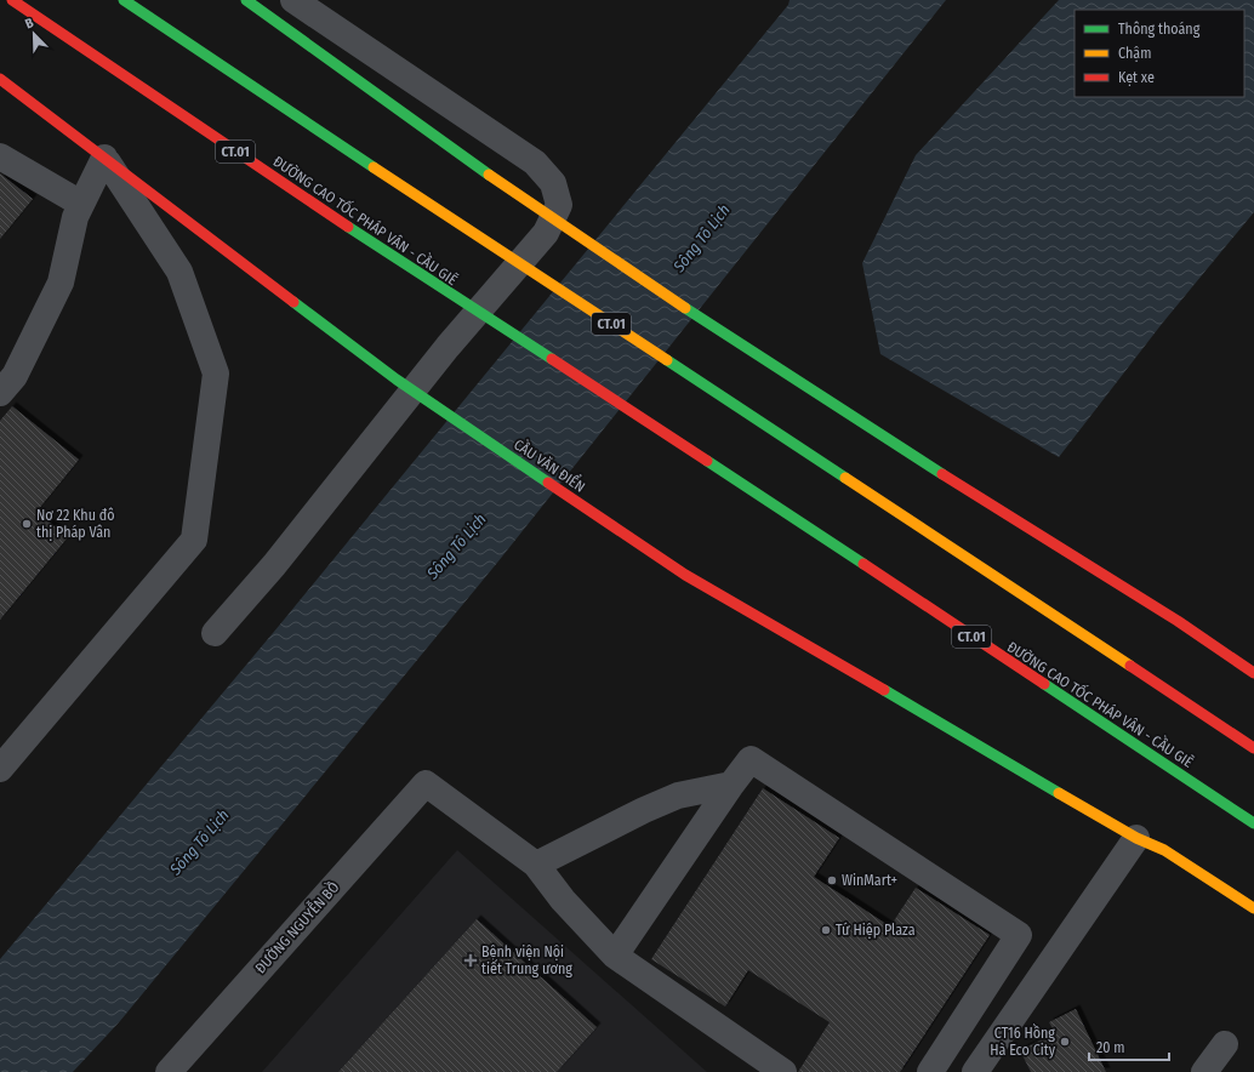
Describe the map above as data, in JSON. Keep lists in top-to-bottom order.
{
  "streets": {
    "main road": ["CT.01", "ĐƯỜNG CAO TỐC PHÁP VÂN - CẦU GIẼ", "CẦU VĂN ĐIỂN"],
    "street": ["ĐƯỜNG NGUYỄN BỒ"]
  },
  "water": ["Sông Tô Lịch"],
  "places": {
    "other": [
      "Nơ 22 Khu đô thị Pháp Vân",
      "WinMart+",
      "Tứ Hiệp Plaza",
      "CT16 Hồng Hà Eco City"
    ],
    "health": ["Bệnh viện Nội tiết Trung ương"]
  },
  "legend": ["Thông thoáng", "Chậm", "Kẹt xe"],
  "scale_bar": "20 m",
  "north": "top left"
}
